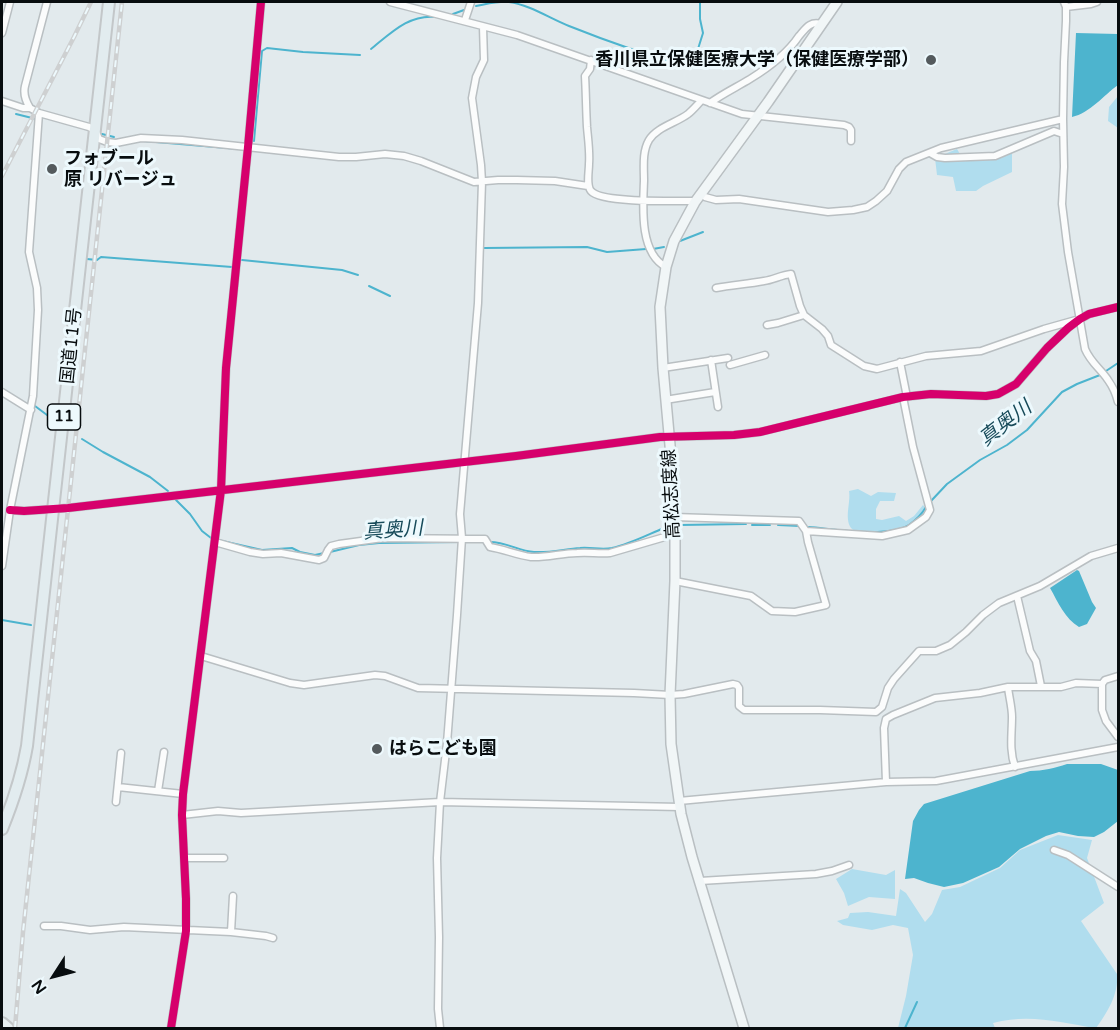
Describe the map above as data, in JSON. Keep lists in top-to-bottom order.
{
  "streets": {
    "highway": ["国道11号", "11"],
    "main road": ["高松志度線"]
  },
  "water": ["真奥川"],
  "places": ["香川県立保健医療大学（保健医療学部）", "フォブール 原 リバージュ", "はらこども園"],
  "north": "bottom left"
}
